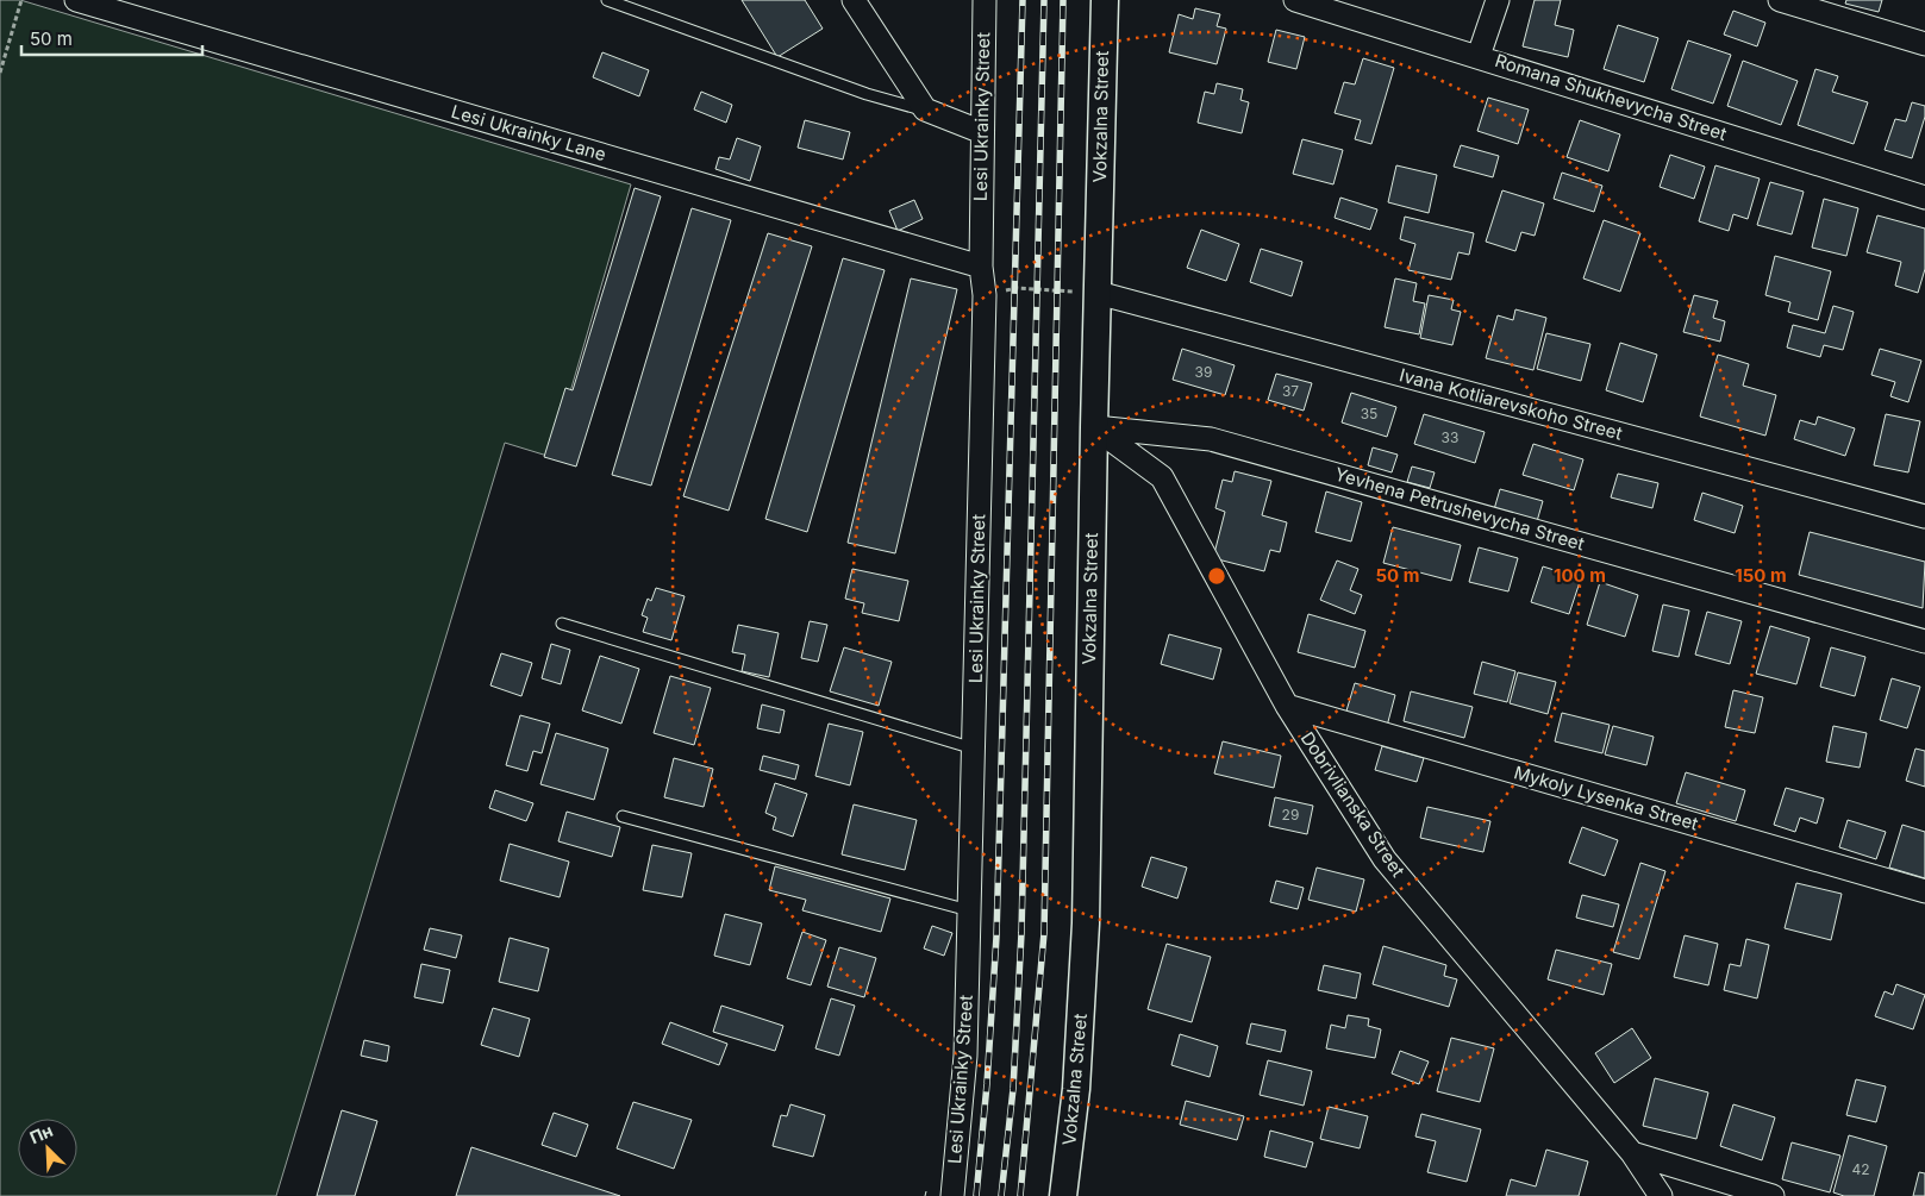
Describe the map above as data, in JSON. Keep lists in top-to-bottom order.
{
  "streets": {
    "street": [
      "Romana Shukhevycha Street",
      "Lesi Ukrainky Street",
      "Vokzalna Street",
      "Lesi Ukrainky Lane",
      "Ivana Kotliarevskoho Street",
      "Yevhena Petrushevycha Street",
      "Mykoly Lysenka Street",
      "Dobrivlianska Street"
    ]
  },
  "crossings": [
    ["Lesi Ukrainky Street", "Lesi Ukrainky Lane"],
    ["Vokzalna Street", "Ivana Kotliarevskoho Street"],
    ["Vokzalna Street", "Yevhena Petrushevycha Street"],
    ["Vokzalna Street", "Dobrivlianska Street"],
    ["Yevhena Petrushevycha Street", "Dobrivlianska Street"],
    ["Mykoly Lysenka Street", "Dobrivlianska Street"]
  ],
  "house_numbers": [
    "39",
    "37",
    "35",
    "33",
    "29",
    "42"
  ],
  "scale_bar": "50 m",
  "north": "top left",
  "rings": ["50 m", "100 m", "150 m"]
}
